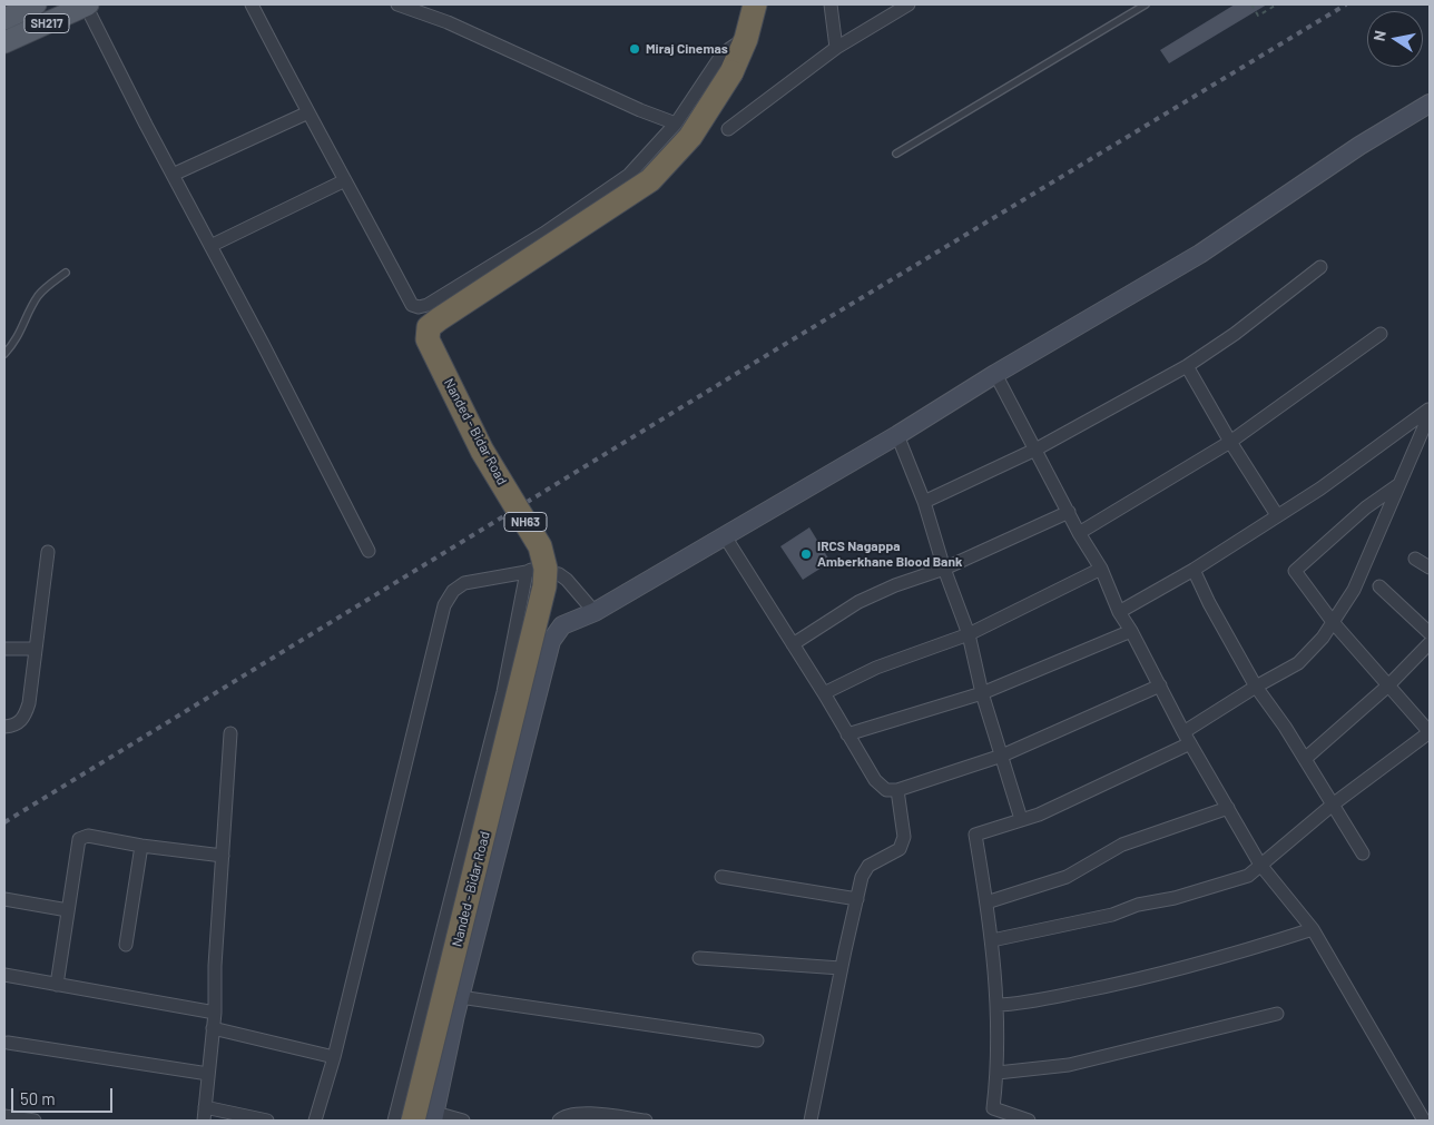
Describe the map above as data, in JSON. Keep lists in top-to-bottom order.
{
  "streets": {
    "highway": ["Nanded - Bidar Road", "NH63"],
    "main road": ["SH217"]
  },
  "places": ["Miraj Cinemas", "IRCS Nagappa Amberkhane Blood Bank"],
  "scale_bar": "50 m",
  "north": "left"
}
